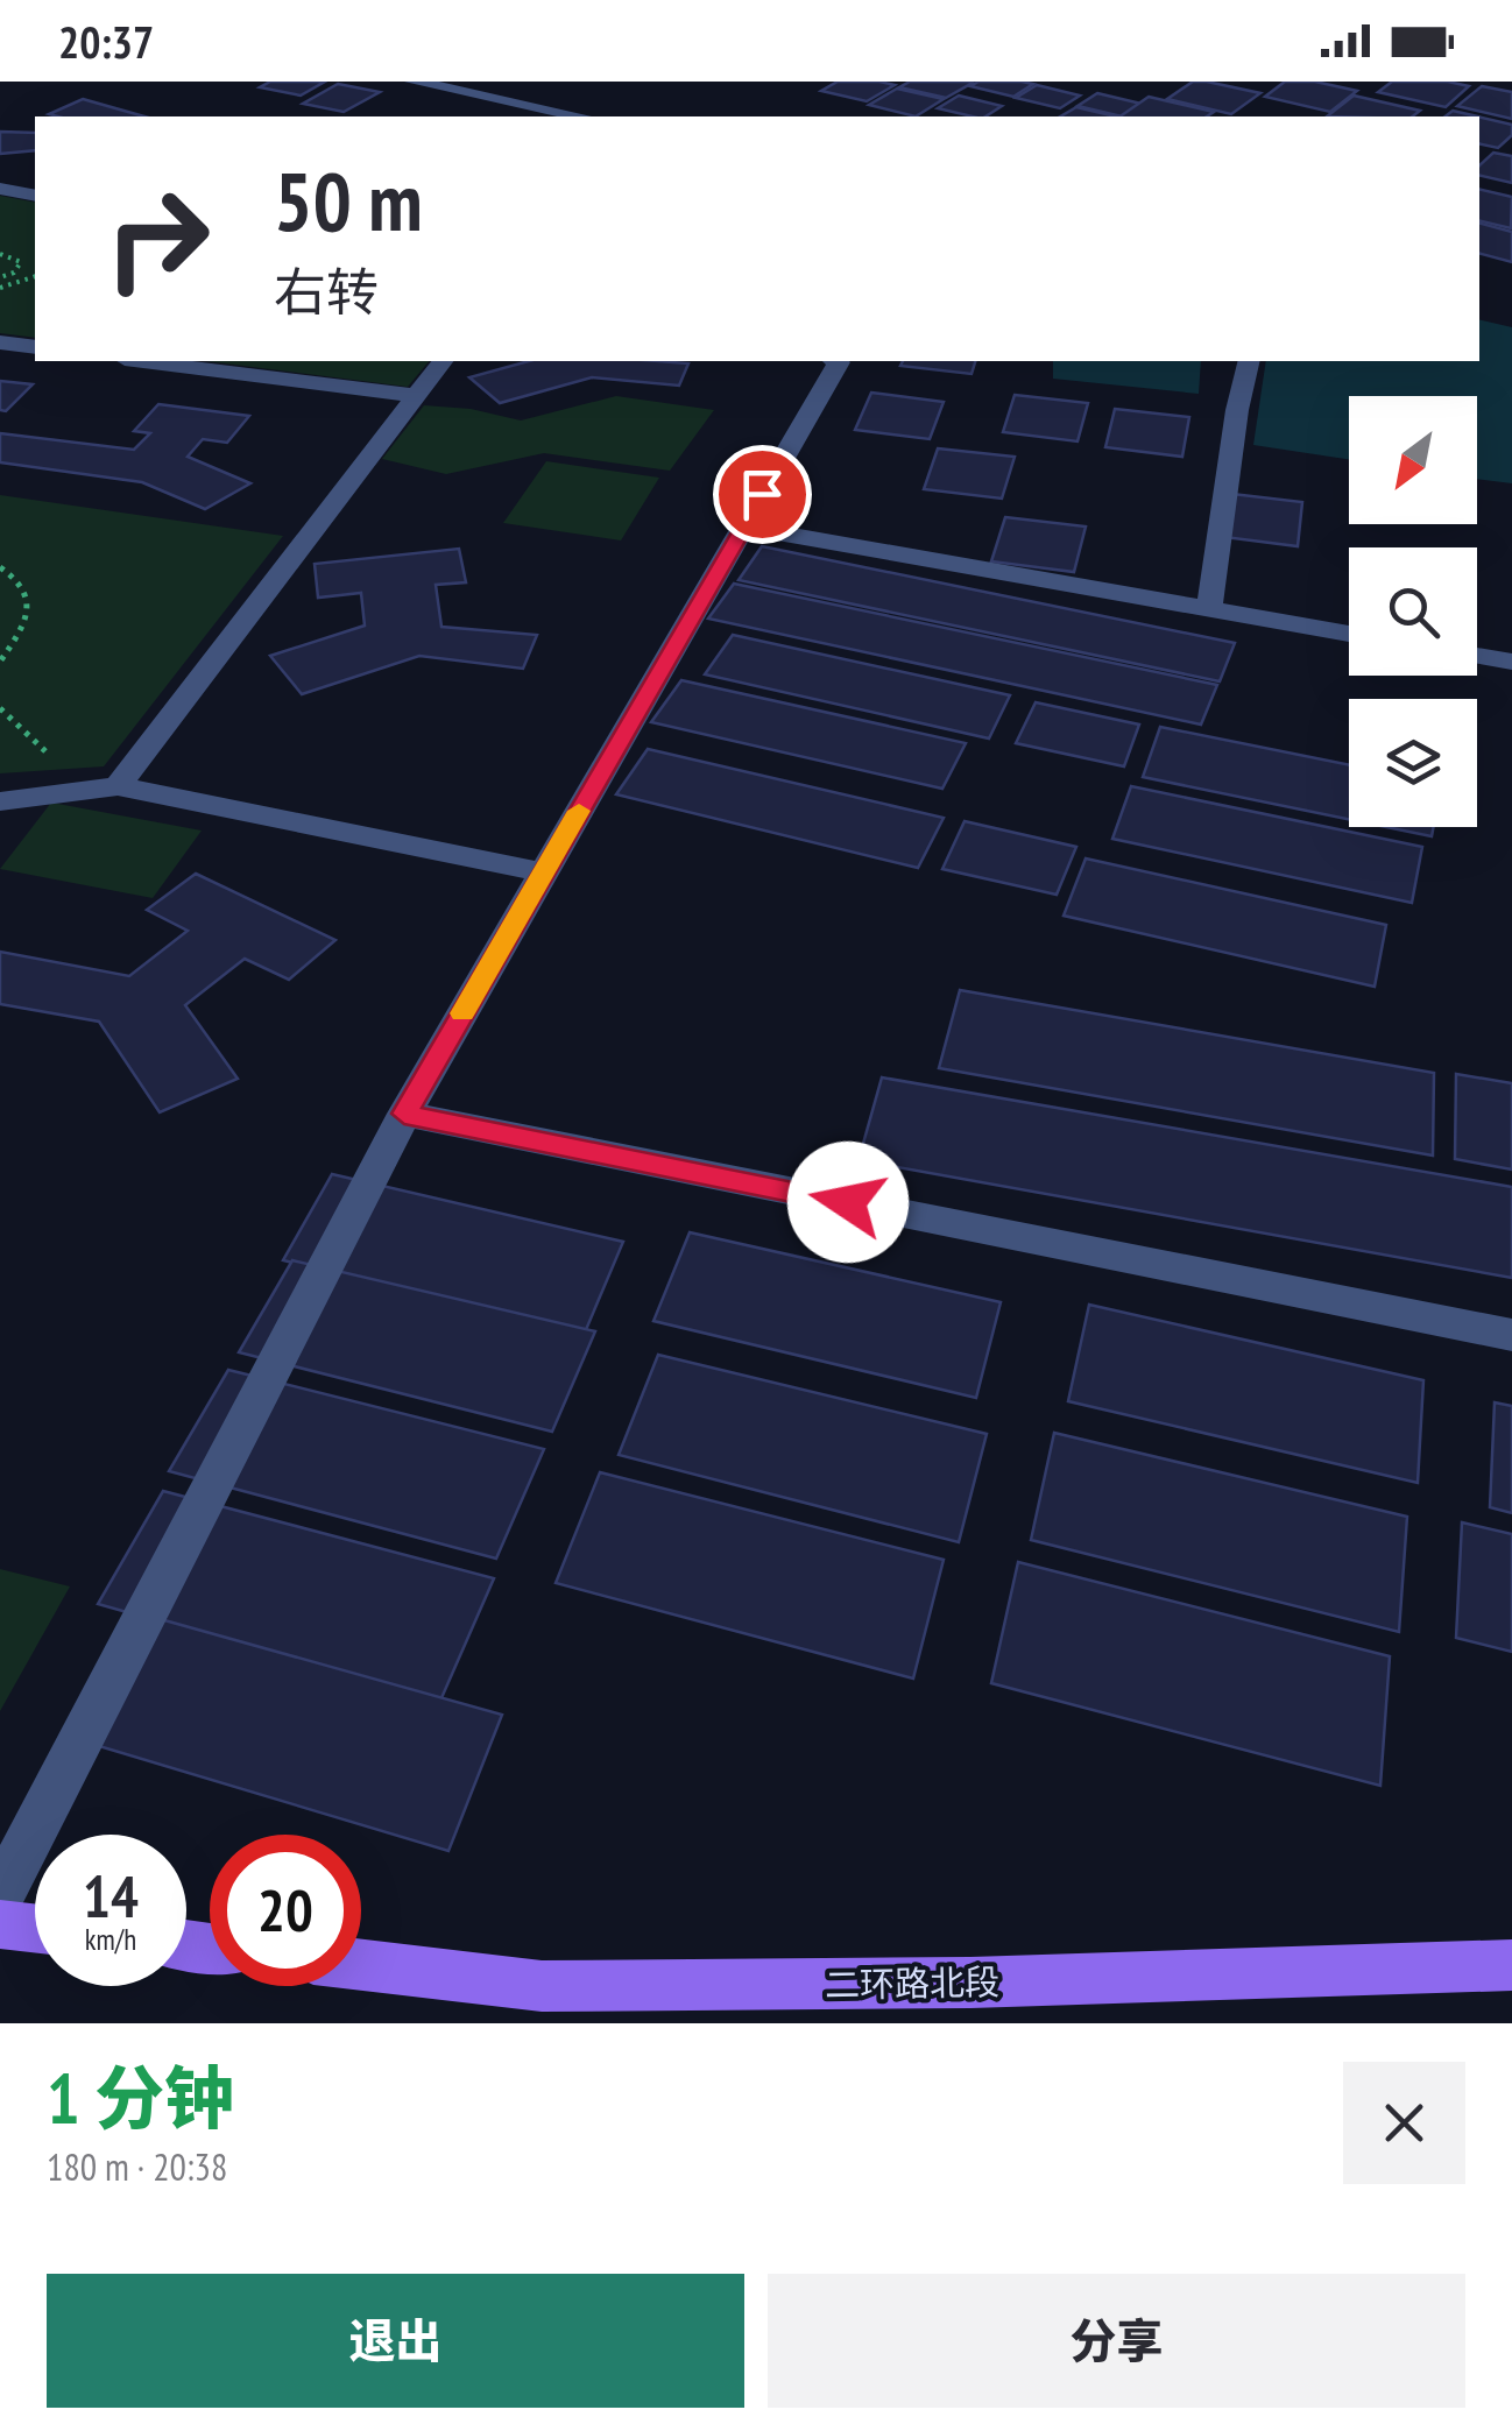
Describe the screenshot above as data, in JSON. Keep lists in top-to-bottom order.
{
  "streets": {
    "main road": ["二环路北段"]
  },
  "north": "bottom left",
  "page": {
    "status": "20:37",
    "turn": ["50 m", "右转"],
    "speed": "14 km/h",
    "limit": "20",
    "heading": ["1 分钟", "180 m · 20:38"],
    "buttons": ["退出", "分享"]
  }
}
